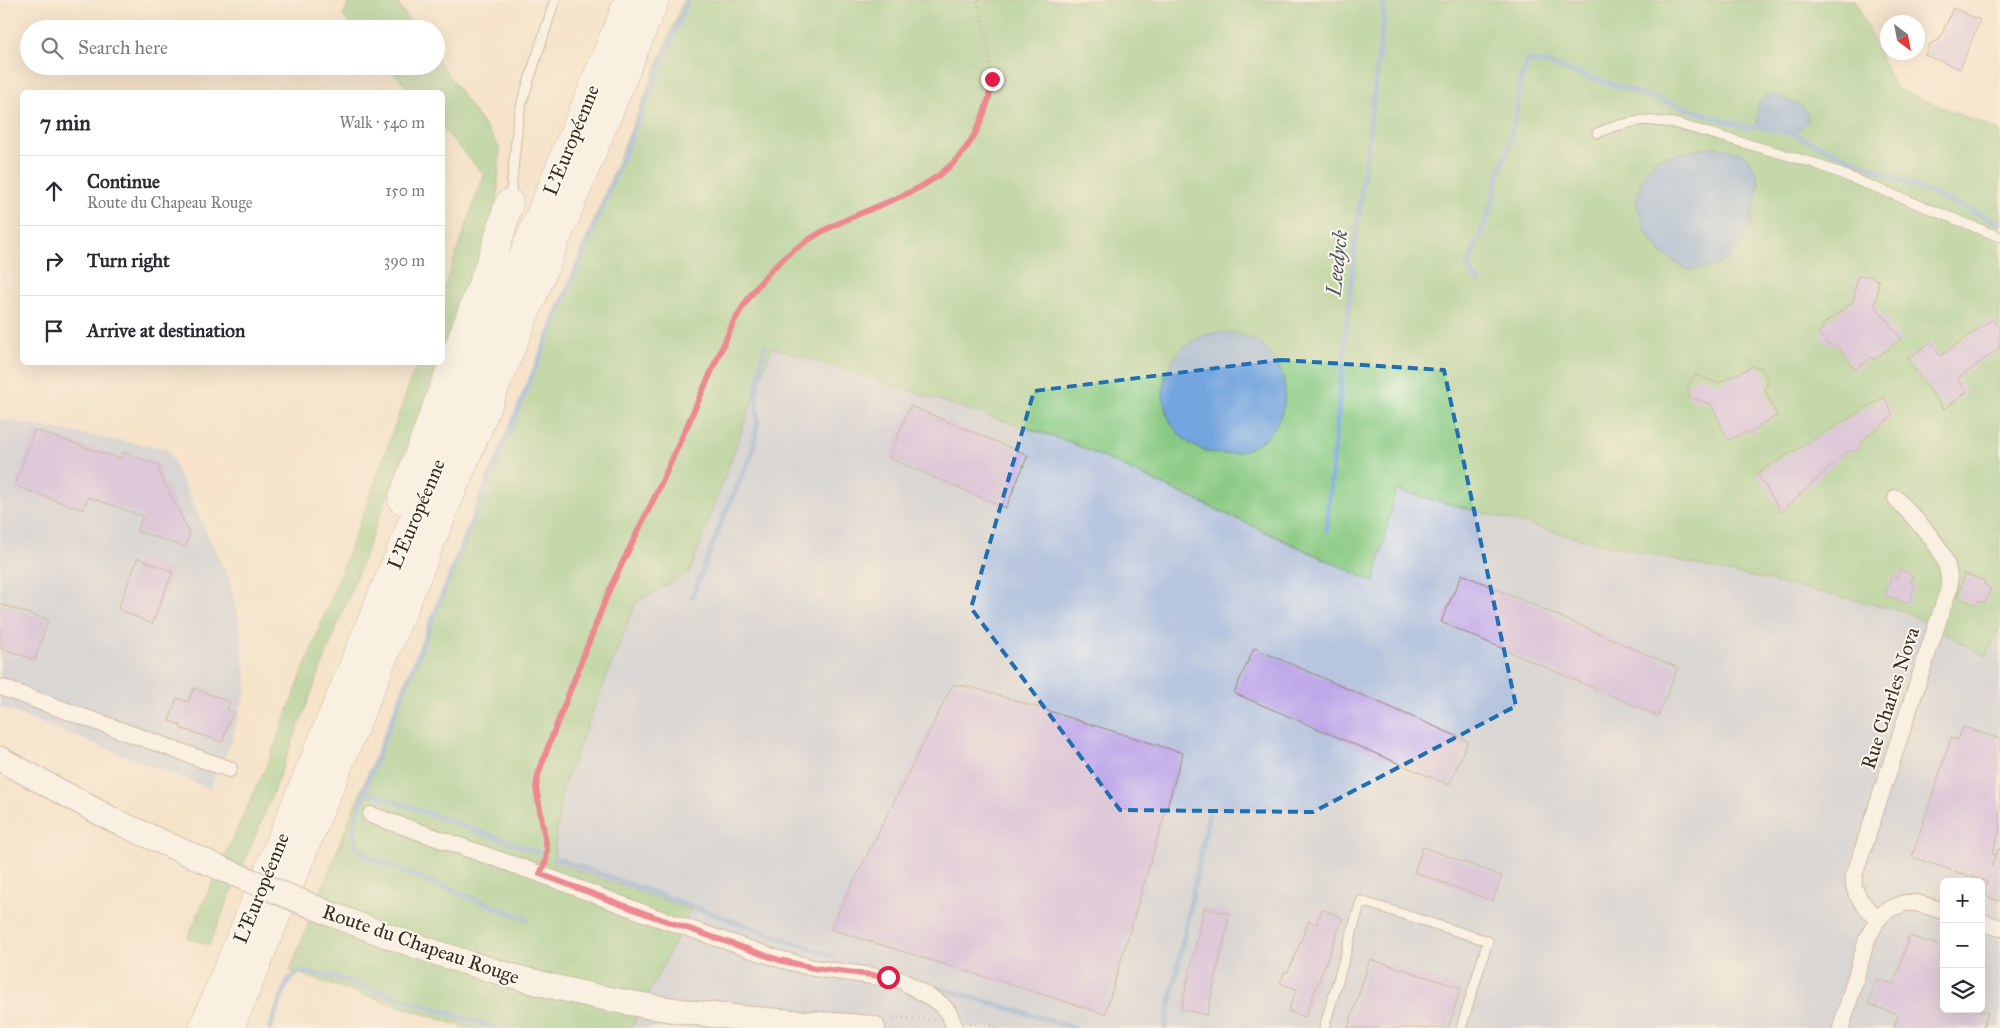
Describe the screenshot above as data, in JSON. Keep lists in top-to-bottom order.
{
  "streets": {
    "highway": ["L'Européenne"],
    "street": ["Rue Charles Nova", "Route du Chapeau Rouge"]
  },
  "water": ["Leedyck"],
  "north": "bottom right",
  "page": {
    "search": "Search here",
    "heading": ["7 min", "Walk · 540 m"],
    "list": [
      ["Continue", "Route du Chapeau Rouge", "150 m"],
      ["Turn right", "390 m"],
      "Arrive at destination"
    ],
    "map_buttons": ["+", "−"]
  }
}
